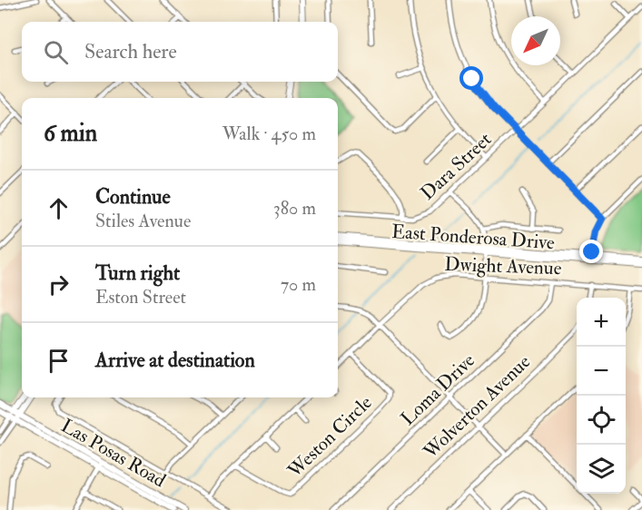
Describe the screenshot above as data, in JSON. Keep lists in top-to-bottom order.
{
  "streets": {
    "main road": ["East Ponderosa Drive", "Las Posas Road"],
    "street": [
      "Dara Street",
      "Dwight Avenue",
      "Loma Drive",
      "Wolverton Avenue",
      "Weston Circle"
    ]
  },
  "crossings": [
    ["Dwight Avenue", "Loma Drive"],
    ["Dwight Avenue", "Weston Circle"]
  ],
  "north": "bottom left",
  "page": {
    "search": "Search here",
    "heading": ["6 min", "Walk · 450 m"],
    "list": [
      ["Continue", "Stiles Avenue", "380 m"],
      ["Turn right", "Eston Street", "70 m"],
      "Arrive at destination"
    ],
    "map_buttons": ["+", "−"]
  }
}
